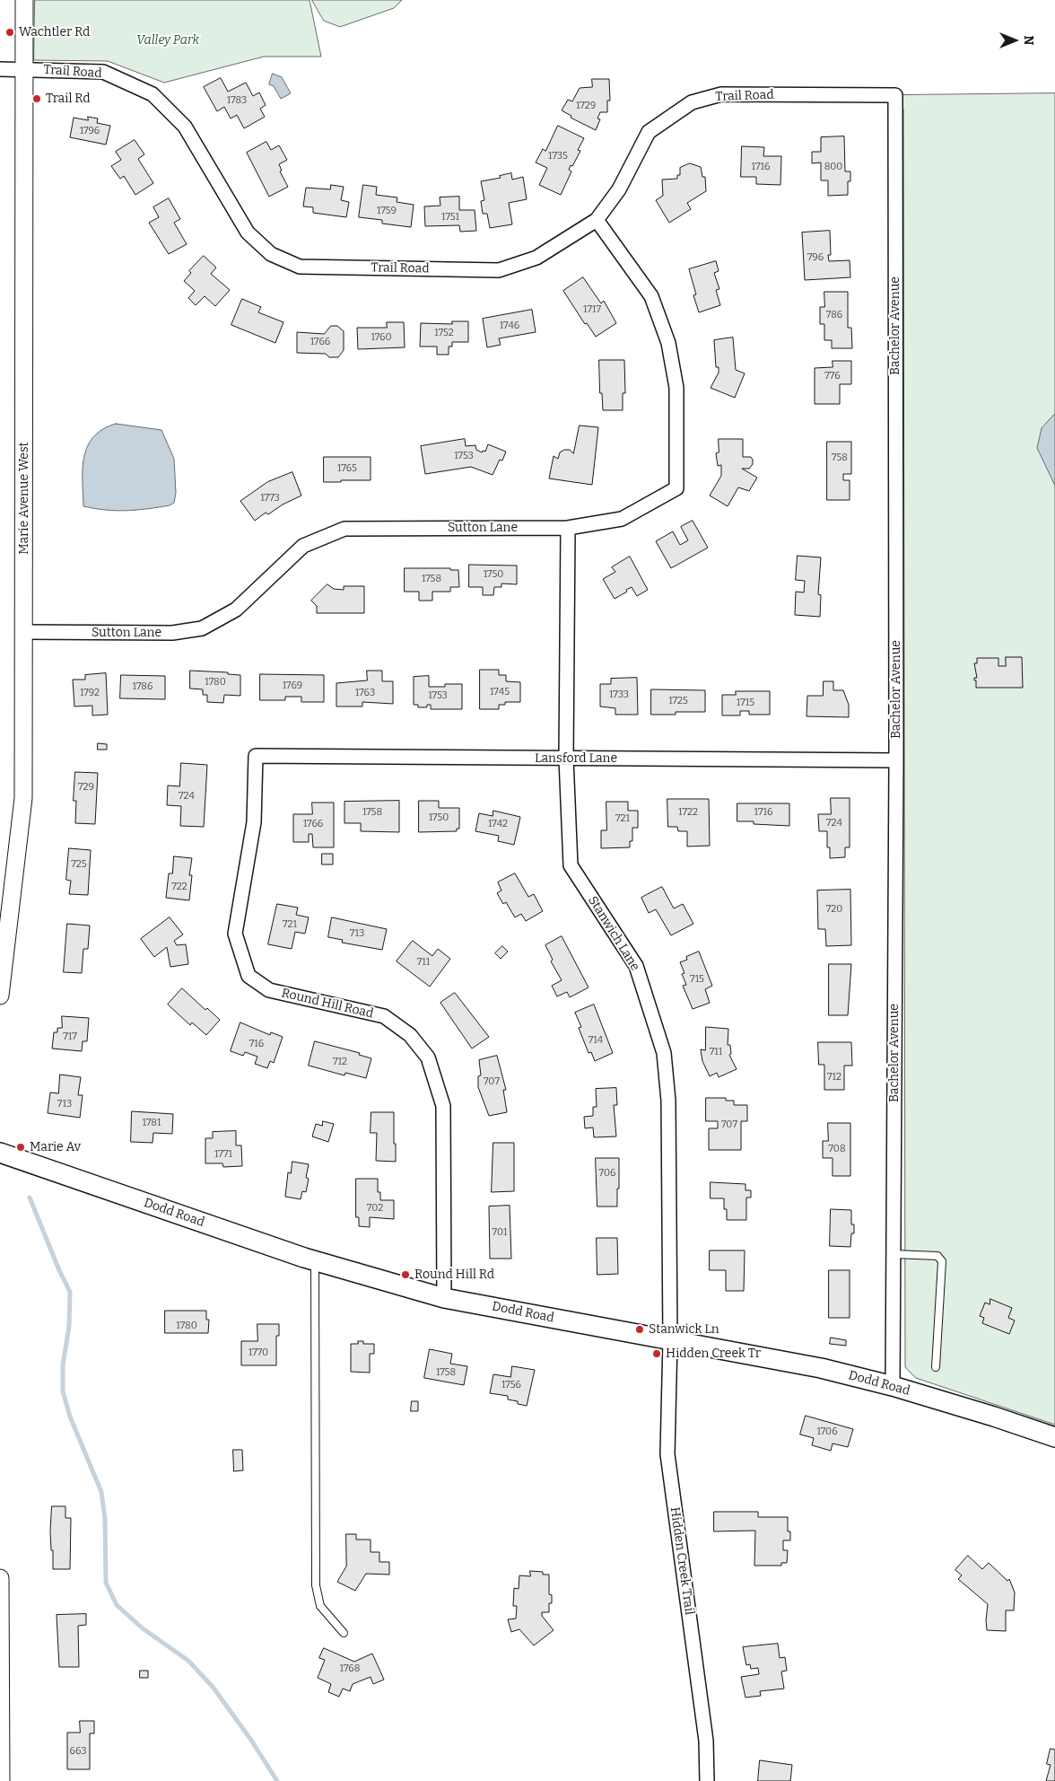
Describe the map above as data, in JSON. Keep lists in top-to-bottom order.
{
  "streets": {
    "main road": ["Dodd Road"],
    "street": [
      "Trail Road",
      "Bachelor Avenue",
      "Marie Avenue West",
      "Sutton Lane",
      "Lansford Lane",
      "Stanwich Lane",
      "Round Hill Road",
      "Hidden Creek Trail"
    ]
  },
  "crossings": [
    ["Trail Road", "Bachelor Avenue"],
    ["Trail Road", "Marie Avenue West"],
    ["Trail Road", "Sutton Lane"],
    ["Bachelor Avenue", "Lansford Lane"],
    ["Bachelor Avenue", "Dodd Road"],
    ["Marie Avenue West", "Sutton Lane"],
    ["Sutton Lane", "Stanwich Lane"],
    ["Lansford Lane", "Stanwich Lane"],
    ["Lansford Lane", "Round Hill Road"],
    ["Stanwich Lane", "Dodd Road"],
    ["Stanwich Lane", "Hidden Creek Trail"],
    ["Round Hill Road", "Dodd Road"],
    ["Dodd Road", "Hidden Creek Trail"]
  ],
  "parks": ["Valley Park"],
  "places": [
    "Wachtler Rd",
    "Trail Rd",
    "Marie Av",
    "Round Hill Rd",
    "Stanwick Ln",
    "Hidden Creek Tr"
  ],
  "house_numbers": [
    "1783",
    "1729",
    "1796",
    "1735",
    "1716",
    "800",
    "1759",
    "1751",
    "796",
    "1717",
    "786",
    "1746",
    "1752",
    "1760",
    "1766",
    "776",
    "1753",
    "758",
    "1765",
    "1773",
    "1750",
    "1758",
    "1780",
    "1769",
    "1786",
    "1745",
    "1792",
    "1763",
    "1733",
    "1753",
    "1725",
    "1715",
    "729",
    "724",
    "1758",
    "1722",
    "1716",
    "1750",
    "721",
    "724",
    "1766",
    "1742",
    "725",
    "722",
    "720",
    "721",
    "713",
    "711",
    "715",
    "717",
    "714",
    "716",
    "711",
    "712",
    "712",
    "707",
    "713",
    "1781",
    "707",
    "708",
    "1771",
    "706",
    "702",
    "701",
    "1780",
    "1770",
    "1758",
    "1756",
    "1706",
    "1768",
    "663"
  ],
  "north": "right"
}
